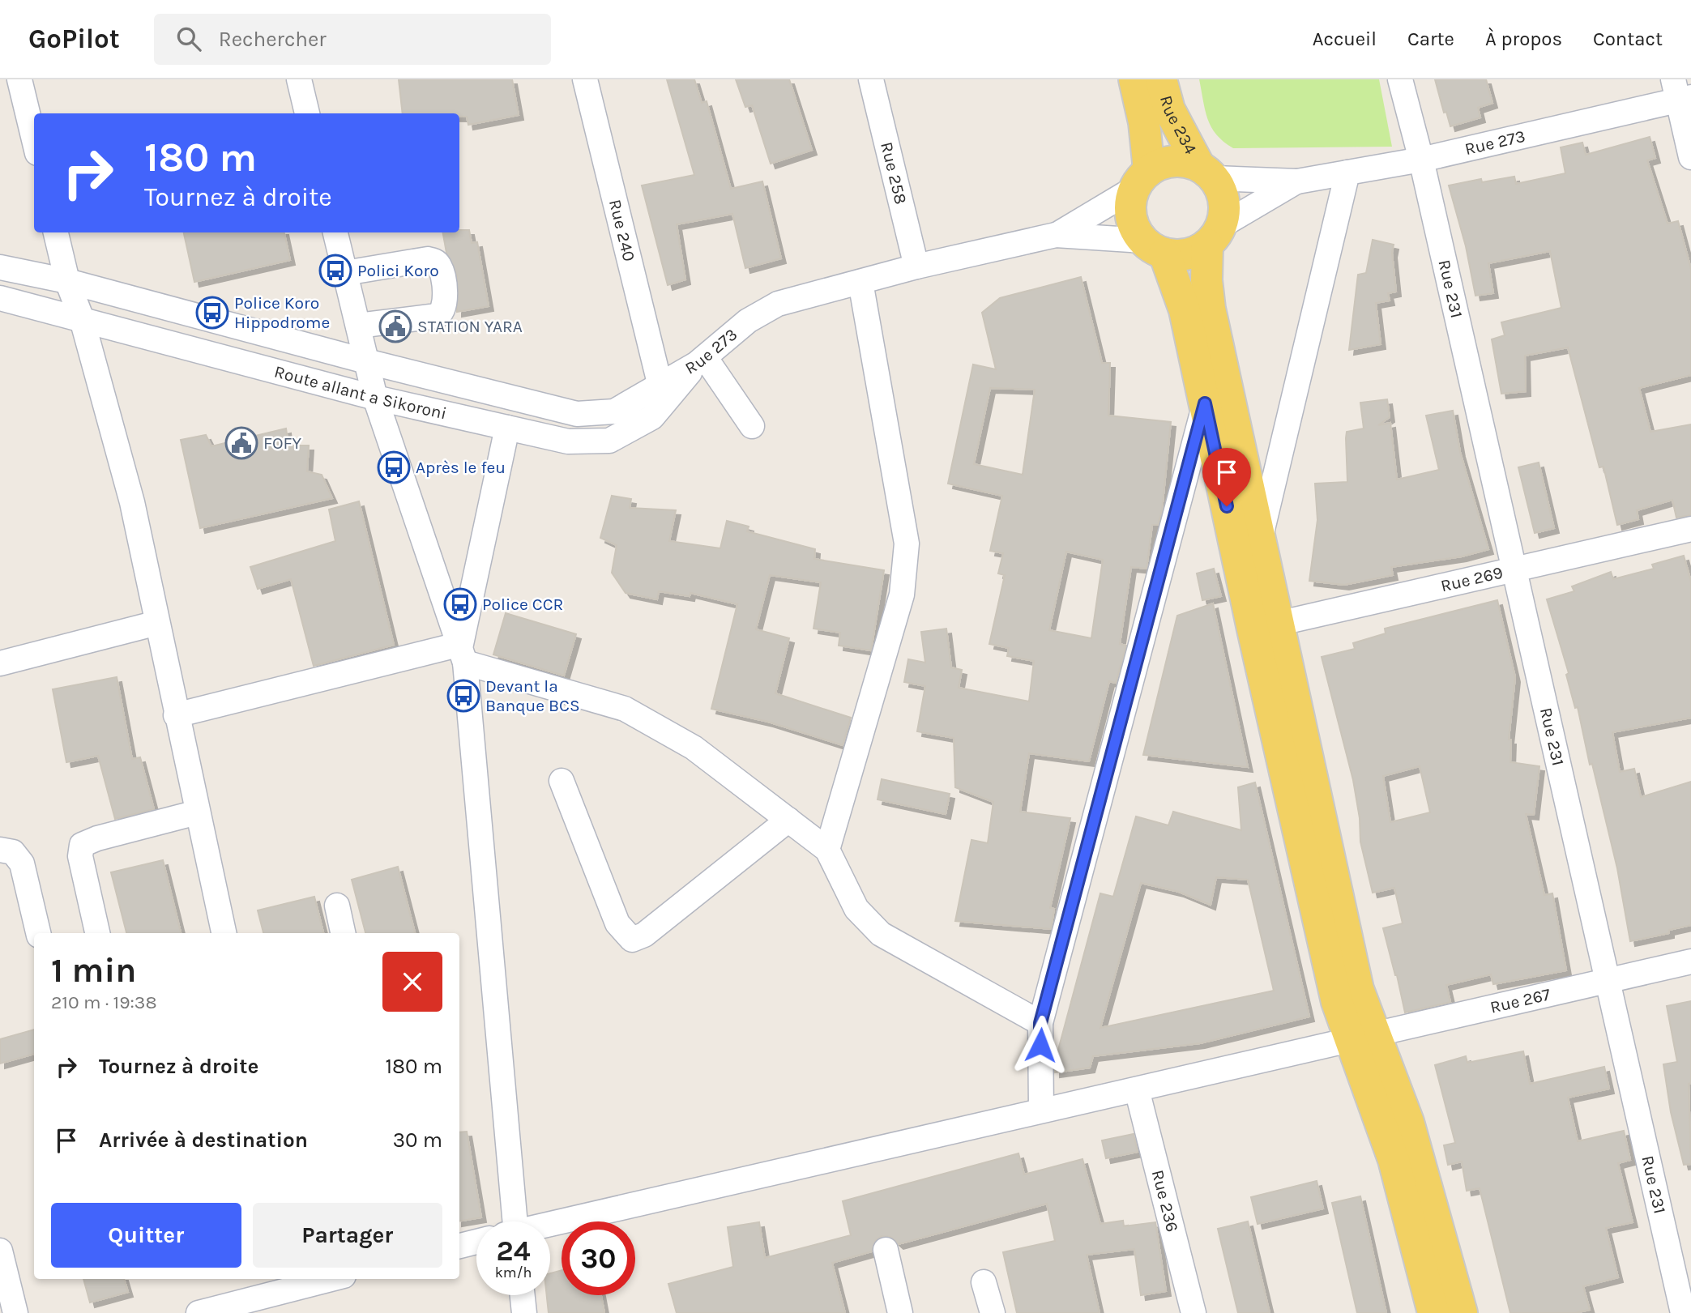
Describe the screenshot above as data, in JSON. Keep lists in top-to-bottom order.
{
  "streets": {
    "main road": ["Rue 234"],
    "street": [
      "Rue 273",
      "Rue 258",
      "Rue 240",
      "Rue 231",
      "Route allant a Sikoroni",
      "Rue 269",
      "Rue 267",
      "Rue 236"
    ]
  },
  "crossings": [
    ["Rue 234", "Rue 273"],
    ["Rue 273", "Rue 258"],
    ["Rue 273", "Rue 231"],
    ["Rue 273", "Route allant a Sikoroni"],
    ["Rue 240", "Route allant a Sikoroni"],
    ["Rue 231", "Rue 269"],
    ["Rue 231", "Rue 267"],
    ["Rue 267", "Rue 236"]
  ],
  "places": {
    "bus stop": [
      "Polici Koro",
      "Police Koro Hippodrome",
      "Après le feu",
      "Police CCR",
      "Devant la Banque BCS"
    ],
    "public building": ["STATION YARA", "FOFY"]
  },
  "page": {
    "header": "GoPilot",
    "search": "Rechercher",
    "nav": [
      "Accueil",
      "Carte",
      "À propos",
      "Contact"
    ],
    "turn": ["180 m", "Tournez à droite"],
    "heading": ["1 min", "210 m · 19:38"],
    "list": [
      {
        "name": "Tournez à droite",
        "value": "180 m"
      },
      {
        "name": "Arrivée à destination",
        "value": "30 m"
      }
    ],
    "buttons": ["Quitter", "Partager"],
    "speed": "24 km/h",
    "limit": "30"
  }
}
